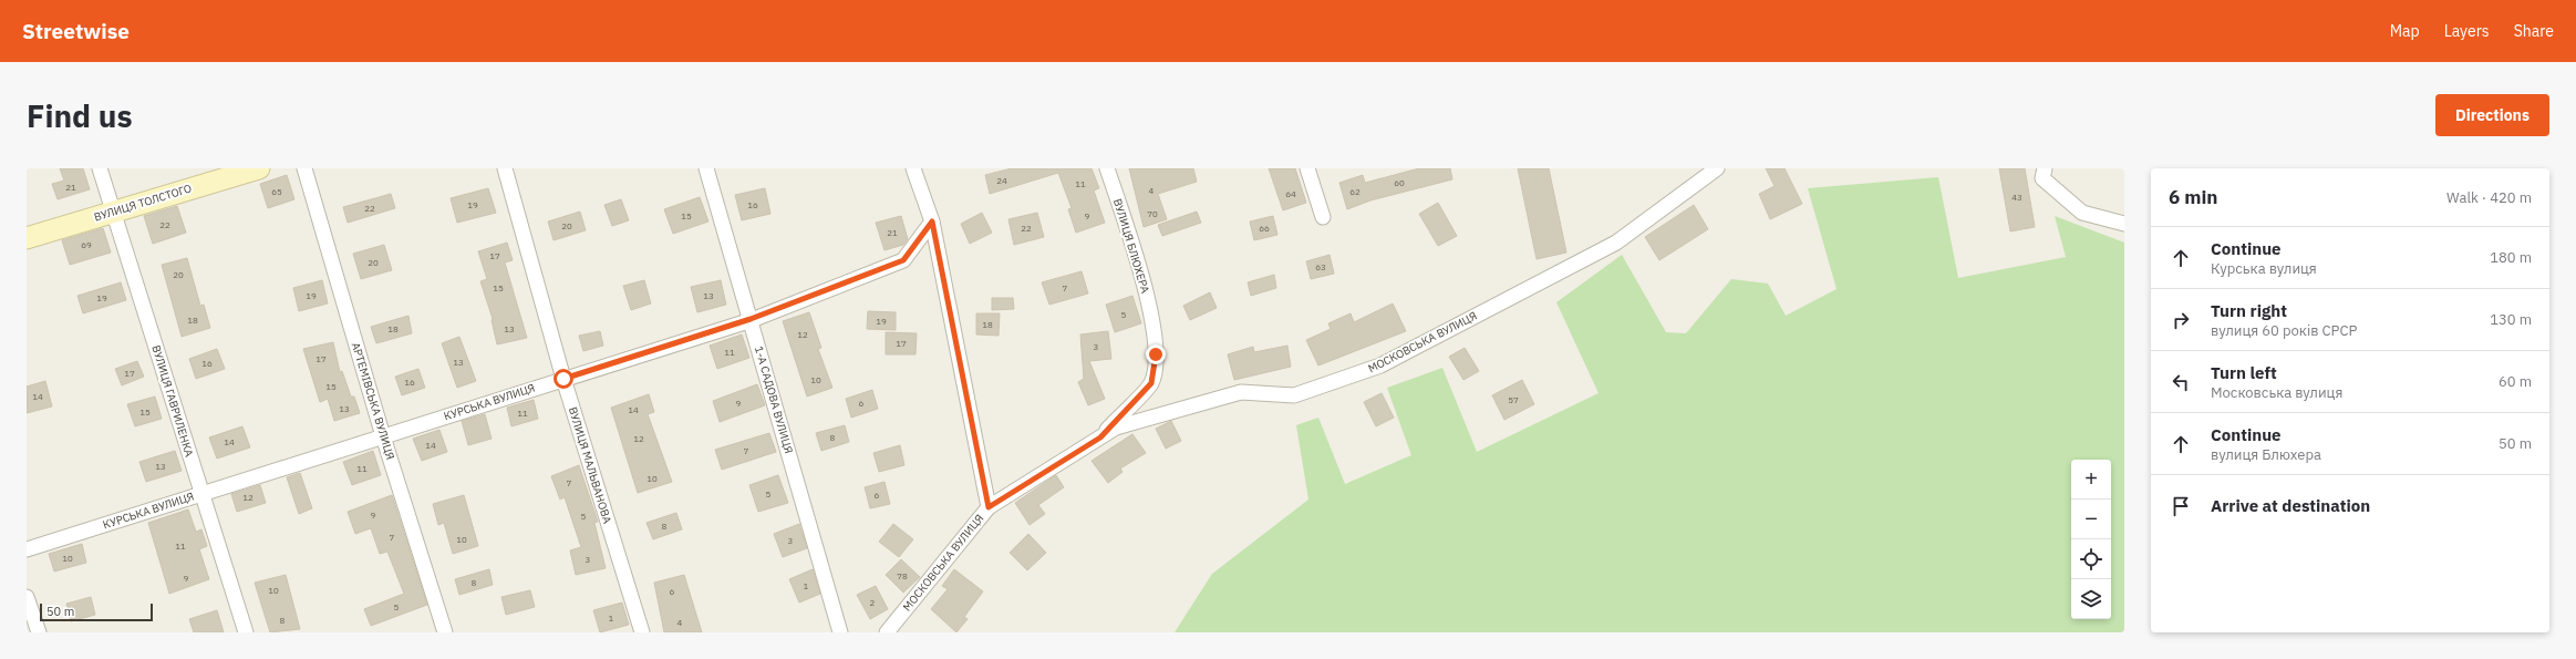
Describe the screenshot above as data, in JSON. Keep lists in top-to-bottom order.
{
  "streets": {
    "street": [
      "ВУЛИЦЯ ТОЛСТОГО",
      "ВУЛИЦЯ БЛЮХЕРА",
      "МОСКОВСЬКА ВУЛИЦЯ",
      "1-А САДОВА ВУЛИЦЯ",
      "ВУЛИЦЯ ГАВРИЛЕНКА",
      "АРТЕМІВСЬКА ВУЛИЦЯ",
      "КУРСЬКА ВУЛИЦЯ",
      "ВУЛИЦЯ МАЛЬВАНОВА"
    ]
  },
  "crossings": [
    ["ВУЛИЦЯ ТОЛСТОГО", "ВУЛИЦЯ ГАВРИЛЕНКА"],
    ["ВУЛИЦЯ БЛЮХЕРА", "МОСКОВСЬКА ВУЛИЦЯ"],
    ["1-А САДОВА ВУЛИЦЯ", "КУРСЬКА ВУЛИЦЯ"],
    ["ВУЛИЦЯ ГАВРИЛЕНКА", "КУРСЬКА ВУЛИЦЯ"],
    ["АРТЕМІВСЬКА ВУЛИЦЯ", "КУРСЬКА ВУЛИЦЯ"],
    ["КУРСЬКА ВУЛИЦЯ", "ВУЛИЦЯ МАЛЬВАНОВА"]
  ],
  "house_numbers": [
    "24",
    "60",
    "11",
    "21",
    "4",
    "65",
    "62",
    "64",
    "43",
    "19",
    "16",
    "22",
    "70",
    "15",
    "9",
    "22",
    "20",
    "22",
    "66",
    "21",
    "69",
    "17",
    "20",
    "63",
    "20",
    "15",
    "7",
    "19",
    "13",
    "19",
    "5",
    "18",
    "19",
    "18",
    "18",
    "13",
    "12",
    "17",
    "3",
    "11",
    "17",
    "13",
    "16",
    "17",
    "10",
    "16",
    "15",
    "14",
    "57",
    "9",
    "6",
    "13",
    "14",
    "15",
    "11",
    "8",
    "12",
    "14",
    "14",
    "7",
    "13",
    "11",
    "10",
    "7",
    "5",
    "6",
    "12",
    "9",
    "5",
    "8",
    "7",
    "10",
    "3",
    "11",
    "10",
    "3",
    "78",
    "9",
    "8",
    "1",
    "10",
    "6",
    "2",
    "5",
    "1",
    "8",
    "4"
  ],
  "scale_bar": "50 m",
  "page": {
    "header": "Streetwise",
    "nav": ["Map", "Layers", "Share"],
    "buttons": "Directions",
    "title": "Find us",
    "heading": ["6 min", "Walk · 420 m"],
    "list": [
      ["Continue", "Курська вулиця", "180 m"],
      ["Turn right", "вулиця 60 років СРСР", "130 m"],
      ["Turn left", "Московська вулиця", "60 m"],
      ["Continue", "вулиця Блюхера", "50 m"],
      "Arrive at destination"
    ],
    "map_buttons": ["+", "−"],
    "scale": "50 m"
  }
}
